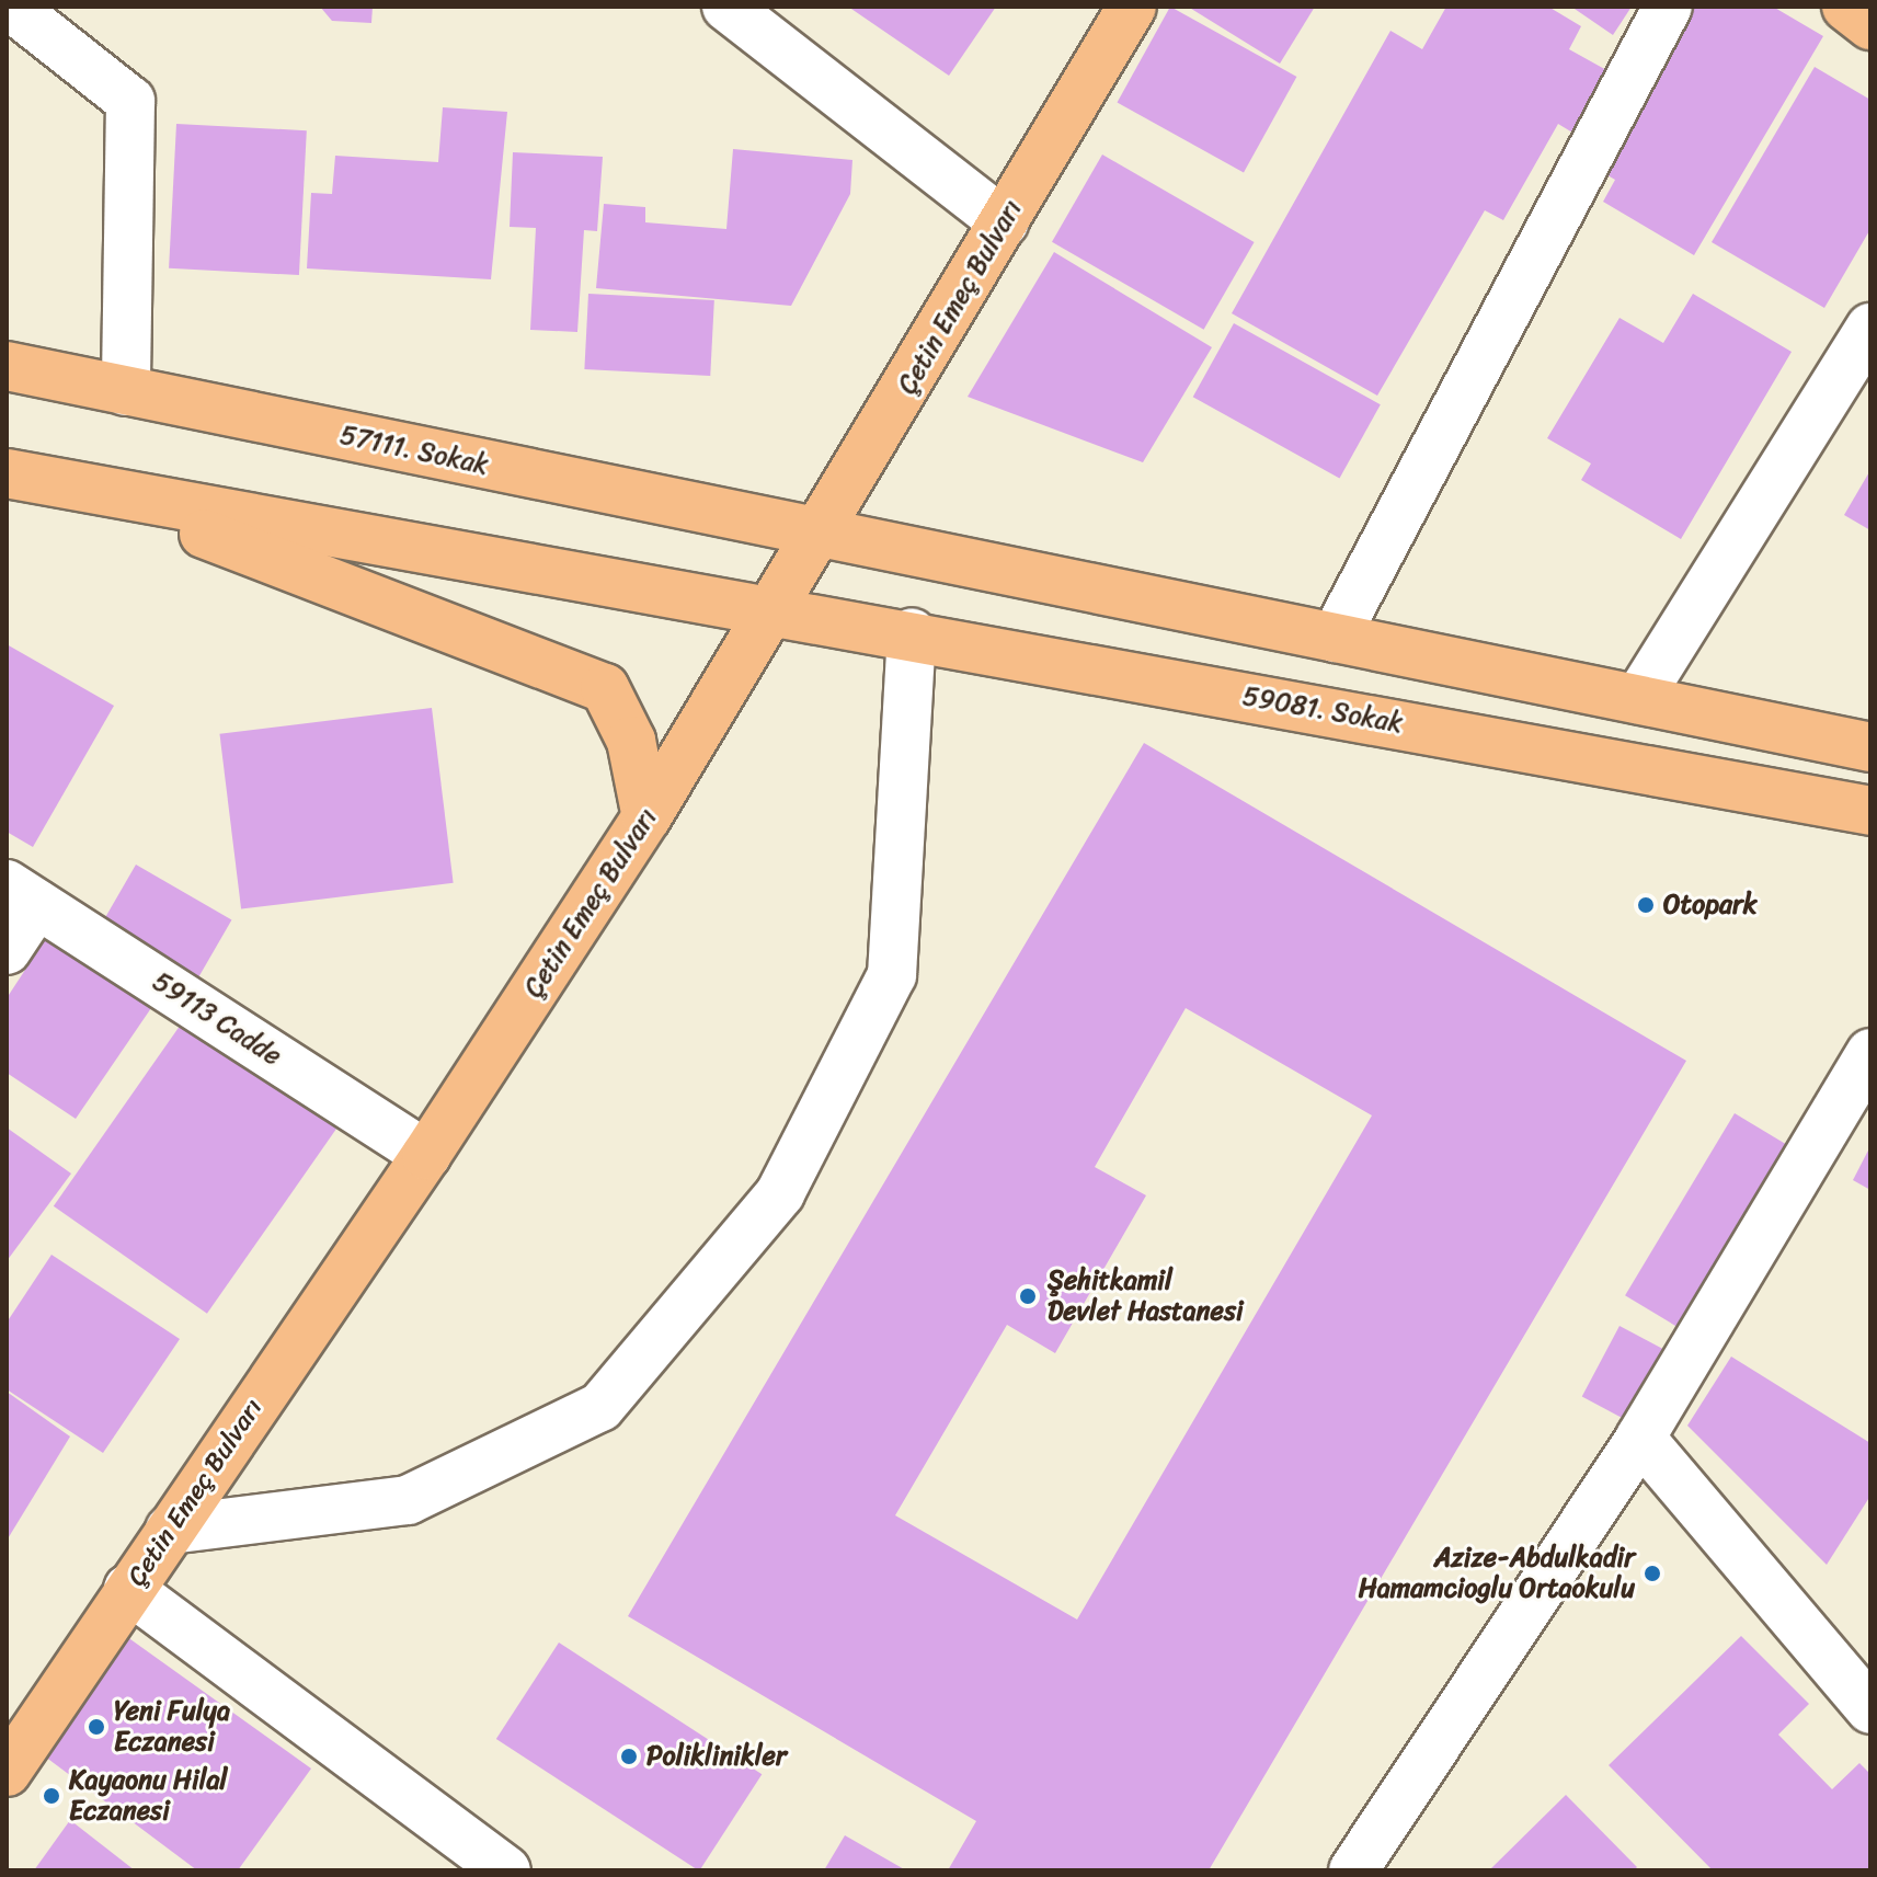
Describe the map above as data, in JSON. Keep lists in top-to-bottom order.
{
  "streets": {
    "main road": ["Çetin Emeç Bulvarı", "57111. Sokak", "59081. Sokak"],
    "street": ["59113 Cadde"]
  },
  "crossings": [
    ["Çetin Emeç Bulvarı", "57111. Sokak"],
    ["Çetin Emeç Bulvarı", "59081. Sokak"],
    ["Çetin Emeç Bulvarı", "59113 Cadde"]
  ],
  "places": [
    "Otopark",
    "Şehitkamil Devlet Hastanesi",
    "Azize-Abdulkadir Hamamcioglu Ortaokulu",
    "Yeni Fulya Eczanesi",
    "Poliklinikler",
    "Kayaonu Hilal Eczanesi"
  ]
}
